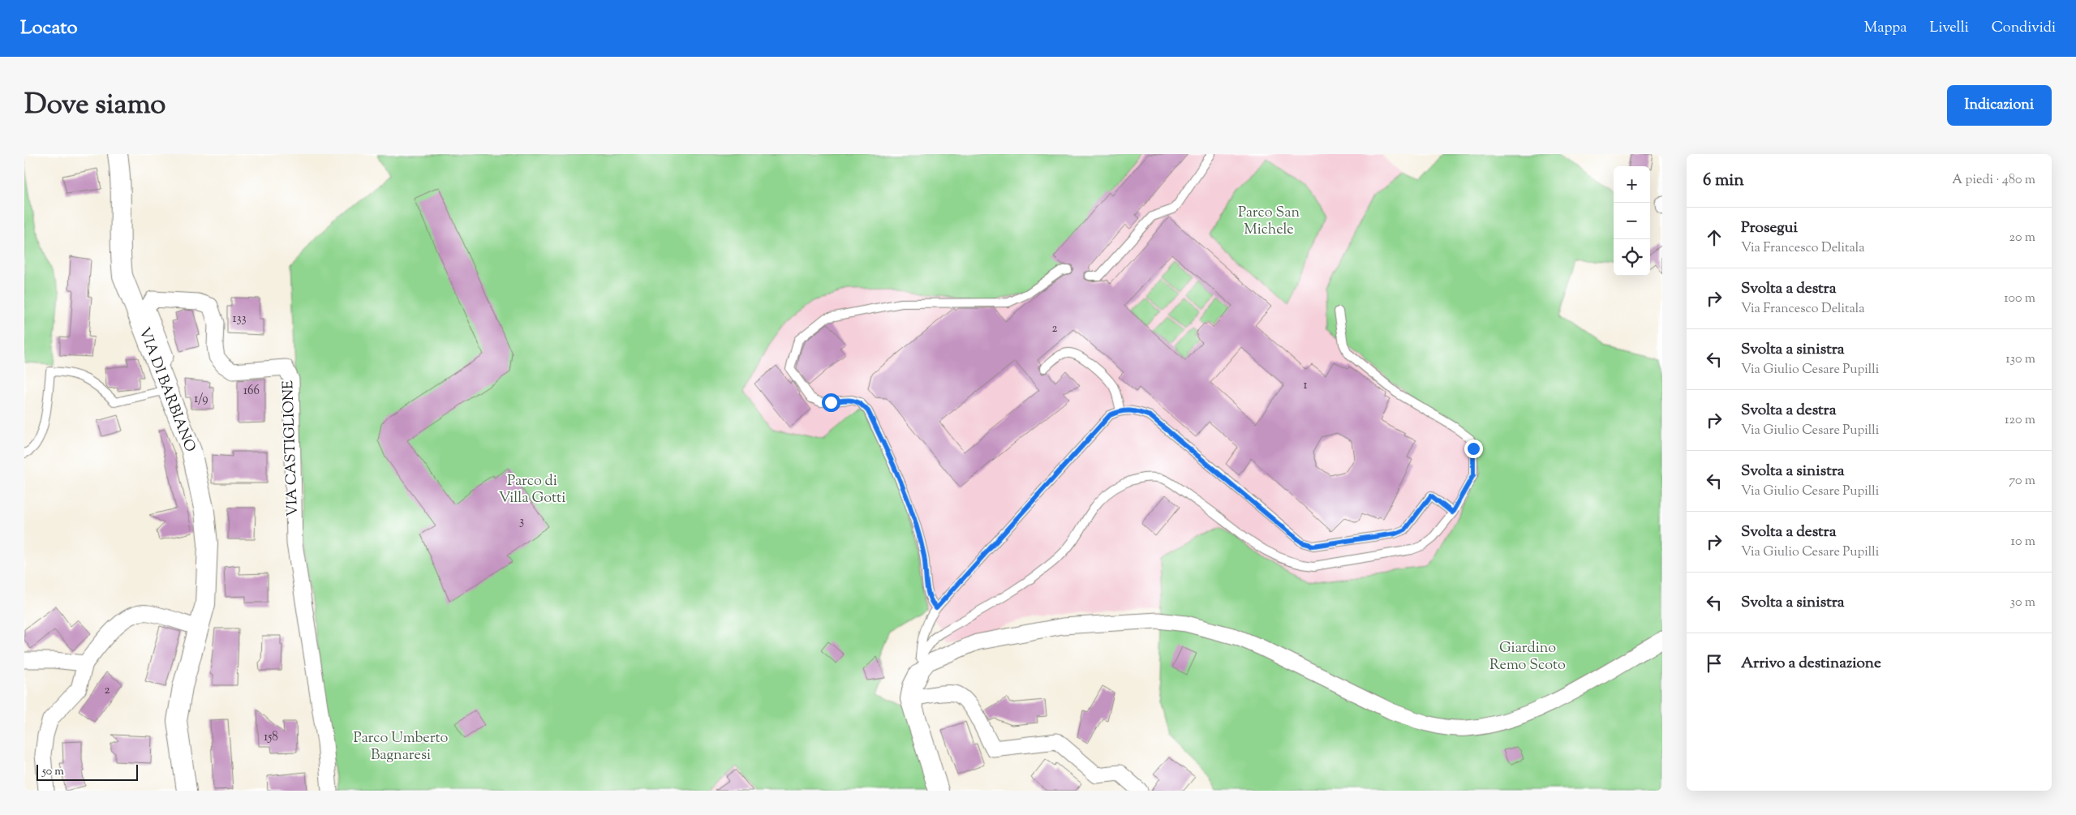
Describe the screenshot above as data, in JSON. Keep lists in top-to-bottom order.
{
  "streets": {
    "street": ["VIA DI BARBIANO", "VIA CASTIGLIONE"]
  },
  "crossings": [
    ["VIA DI BARBIANO", "VIA CASTIGLIONE"]
  ],
  "parks": [
    "Parco San Michele",
    "Parco di Villa Gotti",
    "Giardino Remo Scoto",
    "Parco Umberto Bagnaresi"
  ],
  "house_numbers": [
    "133",
    "2",
    "1",
    "166",
    "1/9",
    "3",
    "2",
    "158"
  ],
  "scale_bar": "50 m",
  "page": {
    "header": "Locato",
    "nav": ["Mappa", "Livelli", "Condividi"],
    "title": "Dove siamo",
    "buttons": "Indicazioni",
    "heading": ["6 min", "A piedi · 480 m"],
    "map_buttons": ["+", "−"],
    "list": [
      ["Prosegui", "Via Francesco Delitala", "20 m"],
      ["Svolta a destra", "Via Francesco Delitala", "100 m"],
      ["Svolta a sinistra", "Via Giulio Cesare Pupilli", "130 m"],
      ["Svolta a destra", "Via Giulio Cesare Pupilli", "120 m"],
      ["Svolta a sinistra", "Via Giulio Cesare Pupilli", "70 m"],
      ["Svolta a destra", "Via Giulio Cesare Pupilli", "10 m"],
      ["Svolta a sinistra", "30 m"],
      "Arrivo a destinazione"
    ],
    "scale": "50 m"
  }
}
